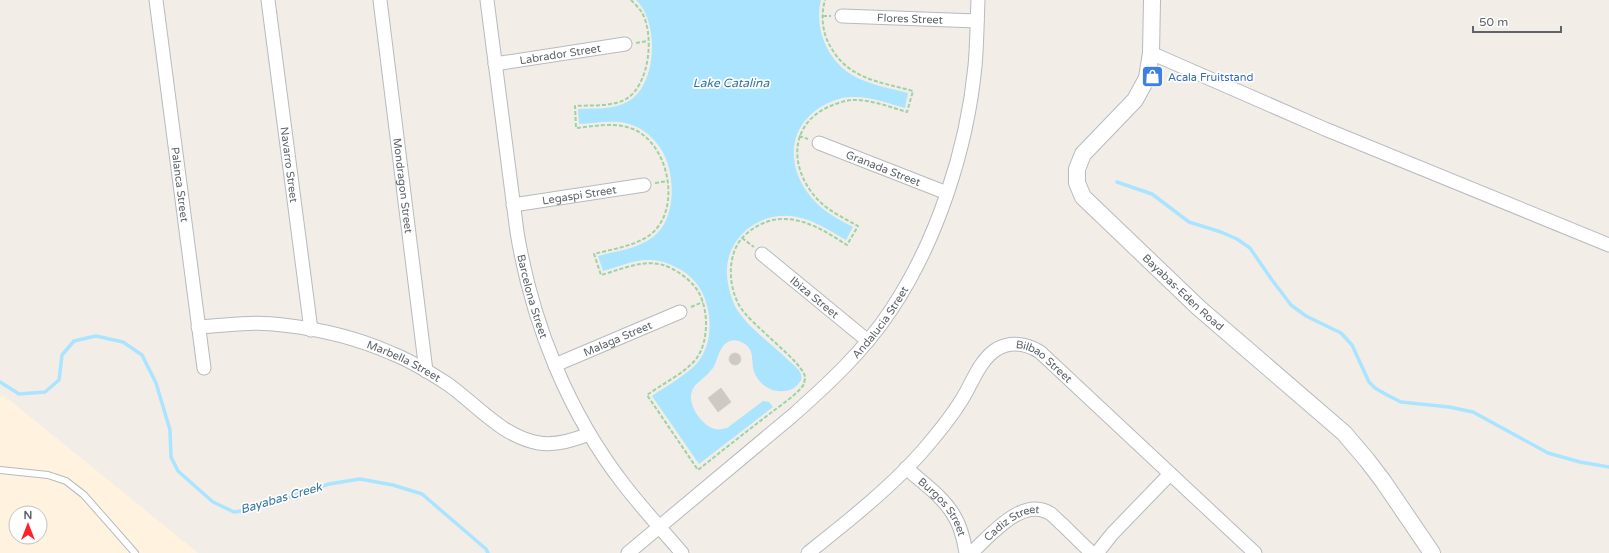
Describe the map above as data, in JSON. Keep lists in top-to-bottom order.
{
  "streets": {
    "street": [
      "Flores Street",
      "Labrador Street",
      "Navarro Street",
      "Granada Street",
      "Palanca Street",
      "Mondragon Street",
      "Legaspi Street",
      "Bayabas-Eden Road",
      "Barcelona Street",
      "Ibiza Street",
      "Andalucia Street",
      "Malaga Street",
      "Marbella Street",
      "Bilbao Street",
      "Burgos Street",
      "Cadiz Street"
    ]
  },
  "crossings": [
    ["Flores Street", "Andalucia Street"],
    ["Labrador Street", "Barcelona Street"],
    ["Navarro Street", "Marbella Street"],
    ["Granada Street", "Andalucia Street"],
    ["Palanca Street", "Marbella Street"],
    ["Mondragon Street", "Marbella Street"],
    ["Legaspi Street", "Barcelona Street"],
    ["Barcelona Street", "Andalucia Street"],
    ["Barcelona Street", "Malaga Street"],
    ["Barcelona Street", "Marbella Street"],
    ["Ibiza Street", "Andalucia Street"],
    ["Bilbao Street", "Burgos Street"]
  ],
  "water": ["Lake Catalina", "Bayabas Creek"],
  "places": {
    "shop": ["Acala Fruitstand"]
  },
  "scale_bar": "50 m",
  "north": "top"
}
